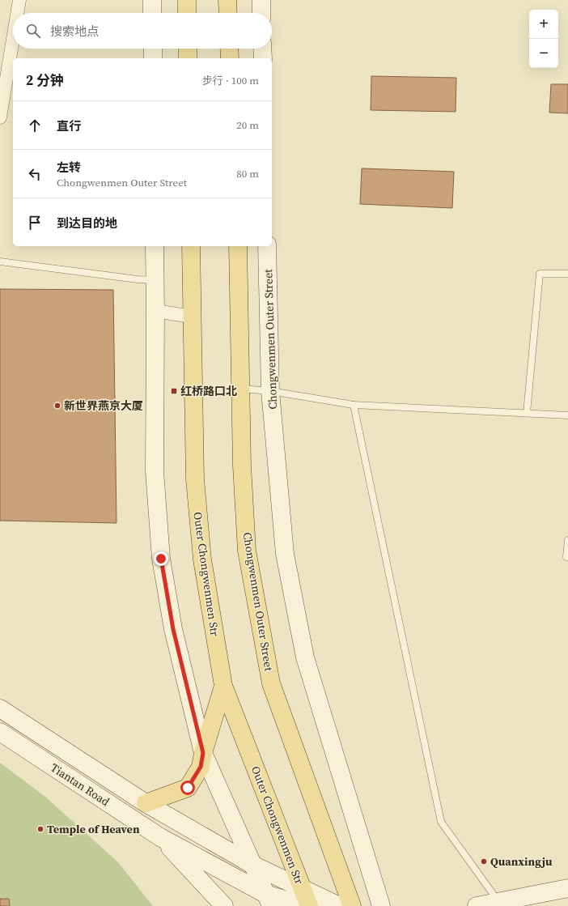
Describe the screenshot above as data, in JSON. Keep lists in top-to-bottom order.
{
  "streets": {
    "main road": ["Chongwenmen Outer Street", "Outer Chongwenmen Str"],
    "street": ["Tiantan Road"]
  },
  "crossings": [
    ["Outer Chongwenmen Str", "Tiantan Road"]
  ],
  "places": {
    "transit": ["红桥路口北"],
    "other": ["新世界燕京大厦", "Temple of Heaven", "Quanxingju"]
  },
  "page": {
    "map_buttons": ["+", "−"],
    "search": "搜索地点",
    "heading": ["2 分钟", "步行 · 100 m"],
    "list": [
      ["直行", "20 m"],
      ["左转", "Chongwenmen Outer Street", "80 m"],
      "到达目的地"
    ]
  }
}
